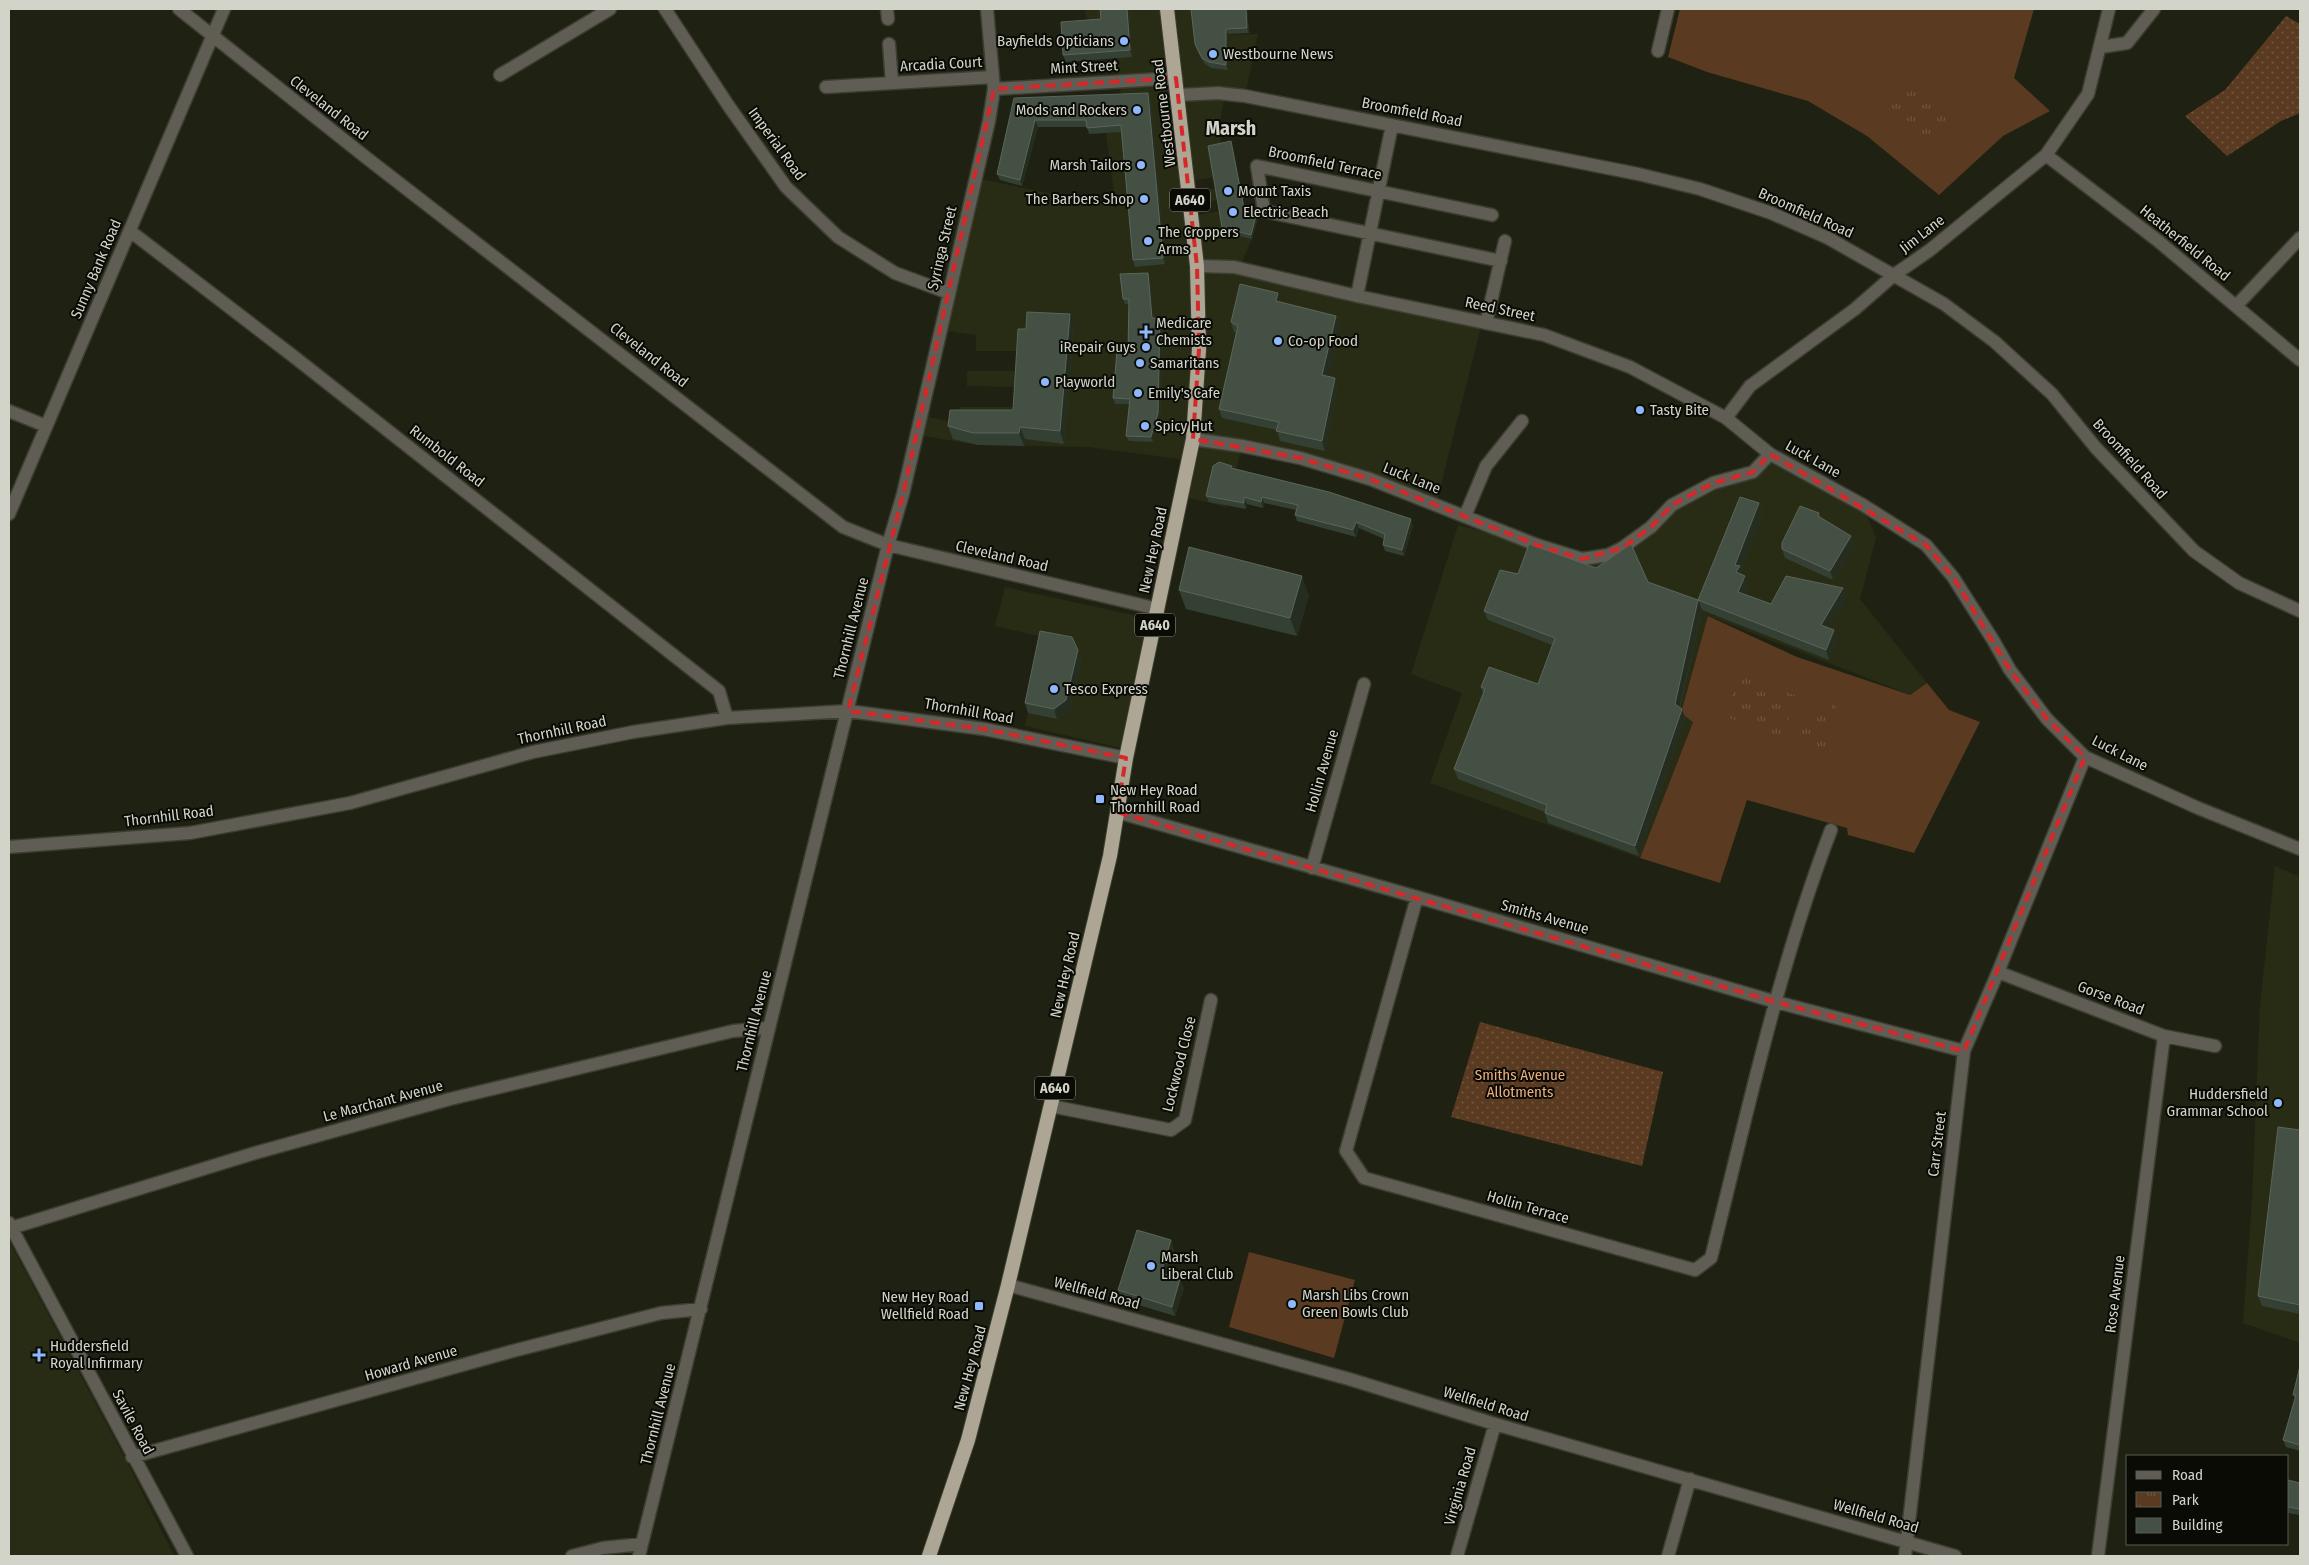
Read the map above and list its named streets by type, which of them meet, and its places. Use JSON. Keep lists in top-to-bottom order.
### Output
{
  "streets": {
    "highway": ["Westbourne Road", "A640", "New Hey Road"],
    "street": [
      "Arcadia Court",
      "Mint Street",
      "Cleveland Road",
      "Broomfield Road",
      "Imperial Road",
      "Broomfield Terrace",
      "Jim Lane",
      "Heatherfield Road",
      "Syringa Street",
      "Sunny Bank Road",
      "Reed Street",
      "Rumbold Road",
      "Luck Lane",
      "Thornhill Avenue",
      "Thornhill Road",
      "Hollin Avenue",
      "Smiths Avenue",
      "Gorse Road",
      "Lockwood Close",
      "Le Marchant Avenue",
      "Carr Street",
      "Hollin Terrace",
      "Wellfield Road",
      "Rose Avenue",
      "Howard Avenue",
      "Savile Road",
      "Virginia Road"
    ]
  },
  "crossings": [
    ["Arcadia Court", "Mint Street"],
    ["Arcadia Court", "Syringa Street"],
    ["Mint Street", "Westbourne Road"],
    ["Mint Street", "Syringa Street"],
    ["Cleveland Road", "Sunny Bank Road"],
    ["Cleveland Road", "New Hey Road"],
    ["Cleveland Road", "Thornhill Avenue"],
    ["Broomfield Road", "Westbourne Road"],
    ["Broomfield Road", "Jim Lane"],
    ["Westbourne Road", "Reed Street"],
    ["Westbourne Road", "New Hey Road"],
    ["Imperial Road", "Syringa Street"],
    ["Jim Lane", "Heatherfield Road"],
    ["Jim Lane", "Reed Street"],
    ["Syringa Street", "Thornhill Avenue"],
    ["Sunny Bank Road", "Rumbold Road"],
    ["Reed Street", "Luck Lane"],
    ["Rumbold Road", "Thornhill Road"],
    ["Luck Lane", "New Hey Road"],
    ["Luck Lane", "Carr Street"],
    ["New Hey Road", "Thornhill Road"],
    ["New Hey Road", "Smiths Avenue"],
    ["New Hey Road", "Lockwood Close"],
    ["New Hey Road", "Wellfield Road"],
    ["Thornhill Avenue", "Thornhill Road"],
    ["Thornhill Avenue", "Le Marchant Avenue"],
    ["Thornhill Avenue", "Howard Avenue"],
    ["Hollin Avenue", "Smiths Avenue"],
    ["Smiths Avenue", "Carr Street"],
    ["Smiths Avenue", "Hollin Terrace"],
    ["Gorse Road", "Carr Street"],
    ["Gorse Road", "Rose Avenue"],
    ["Le Marchant Avenue", "Savile Road"],
    ["Carr Street", "Wellfield Road"],
    ["Wellfield Road", "Virginia Road"],
    ["Howard Avenue", "Savile Road"]
  ],
  "districts": ["Marsh"],
  "parks": ["Smiths Avenue Allotments"],
  "places": {
    "other": [
      "Bayfields Opticians",
      "Westbourne News",
      "Mods and Rockers",
      "Marsh Tailors",
      "Mount Taxis",
      "The Barbers Shop",
      "Electric Beach",
      "The Croppers Arms",
      "Co-op Food",
      "iRepair Guys",
      "Samaritans",
      "Playworld",
      "Emily's Cafe",
      "Tasty Bite",
      "Spicy Hut",
      "Tesco Express",
      "Huddersfield Grammar School",
      "Marsh Liberal Club",
      "Marsh Libs Crown Green Bowls Club"
    ],
    "health": ["Medicare Chemists", "Huddersfield Royal Infirmary"],
    "transit": ["New Hey Road Thornhill Road", "New Hey Road Wellfield Road"]
  },
  "legend": ["Road", "Park", "Building"]
}
